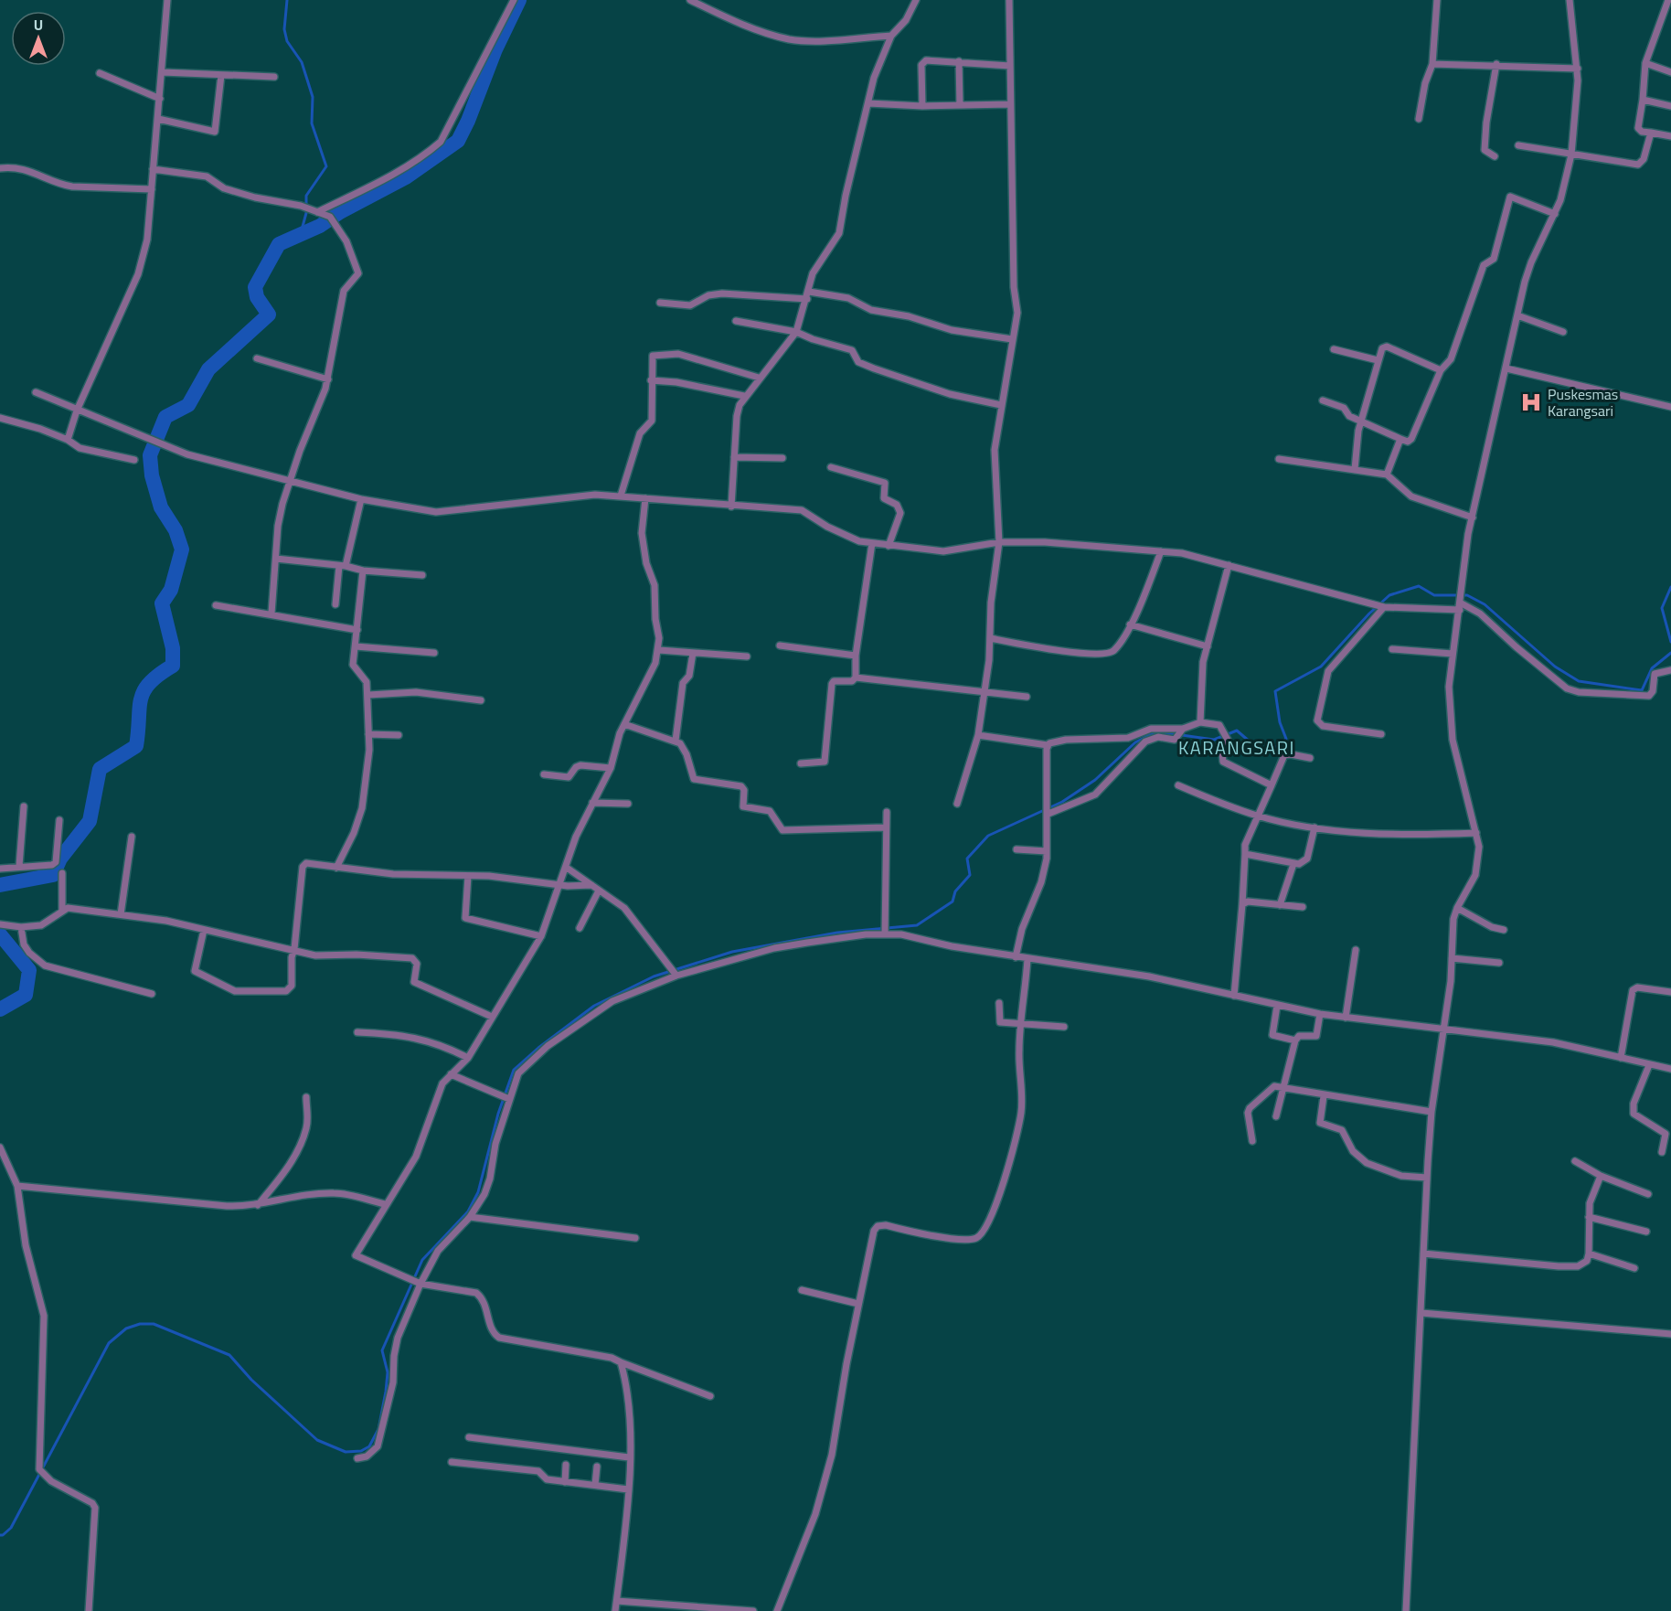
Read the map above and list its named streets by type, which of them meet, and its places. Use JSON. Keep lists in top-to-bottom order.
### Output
{
  "districts": ["KARANGSARI"],
  "places": {
    "hospital": ["Puskesmas Karangsari"]
  },
  "north": "top"
}
